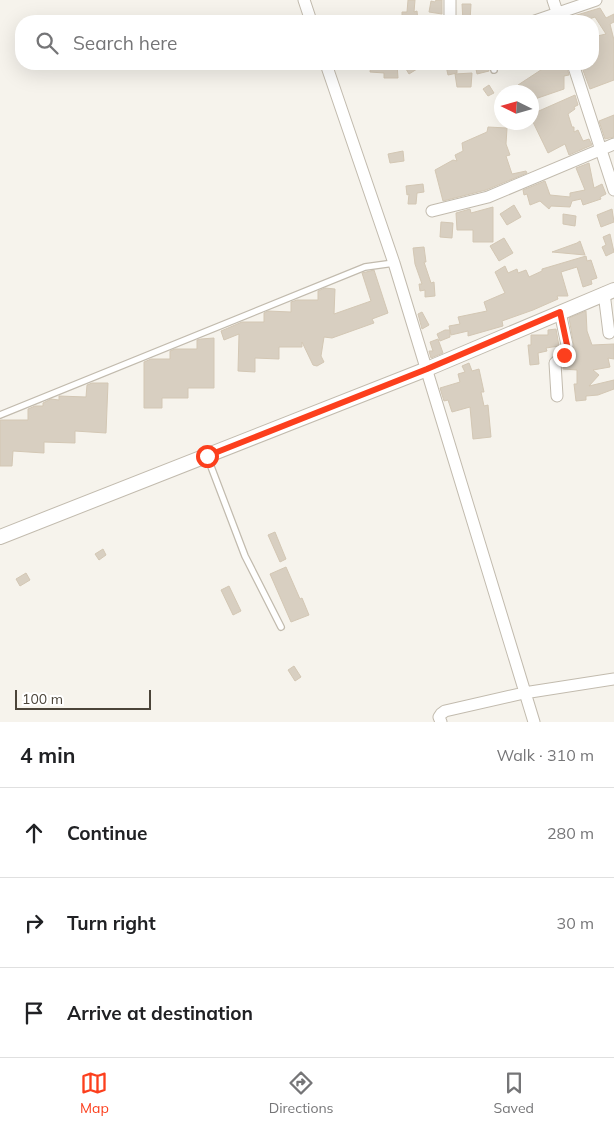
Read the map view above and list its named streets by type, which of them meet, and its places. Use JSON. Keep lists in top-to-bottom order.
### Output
{
  "scale_bar": "100 m",
  "north": "left",
  "page": {
    "search": "Search here",
    "scale": "100 m",
    "heading": ["4 min", "Walk · 310 m"],
    "list": [
      ["Continue", "280 m"],
      ["Turn right", "30 m"],
      "Arrive at destination"
    ],
    "nav": ["Map", "Directions", "Saved"]
  }
}
